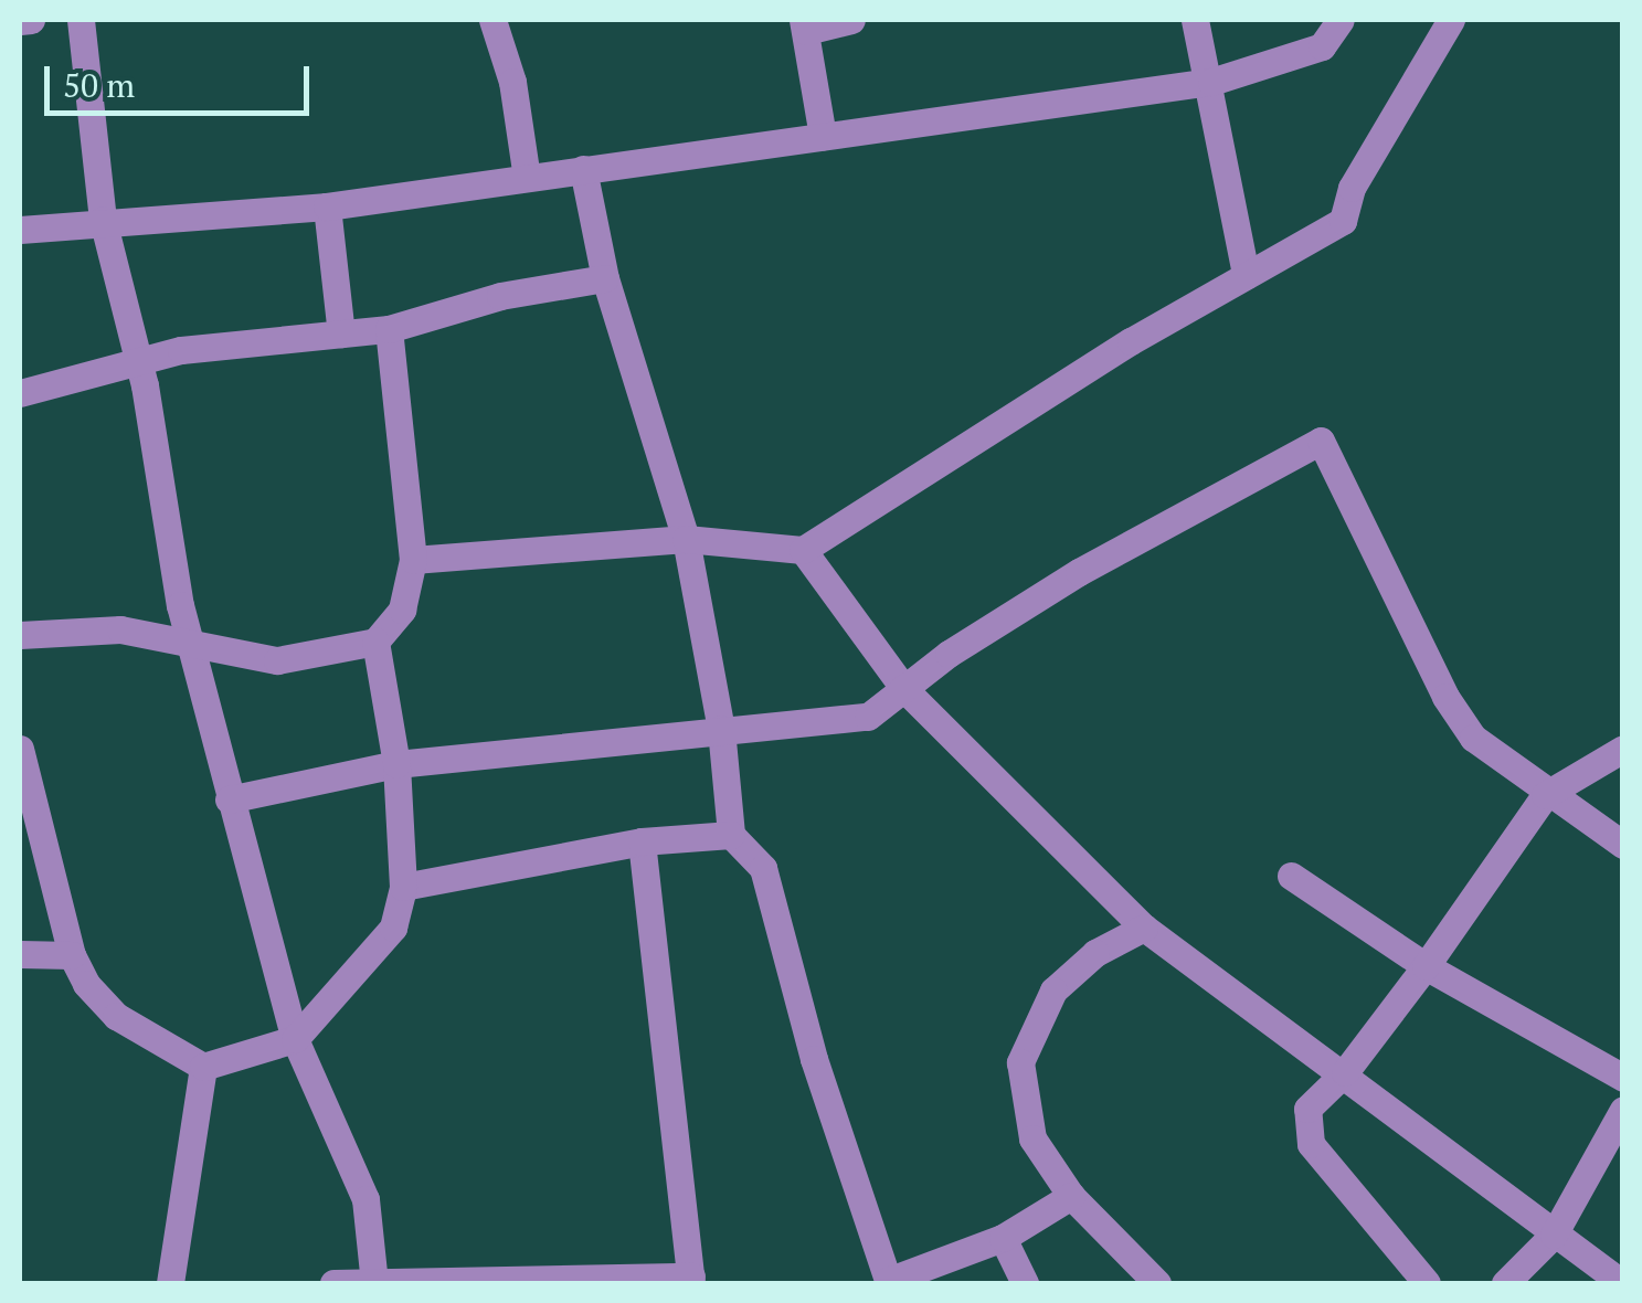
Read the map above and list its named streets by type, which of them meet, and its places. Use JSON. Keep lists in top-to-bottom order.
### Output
{
  "scale_bar": "50 m"
}
